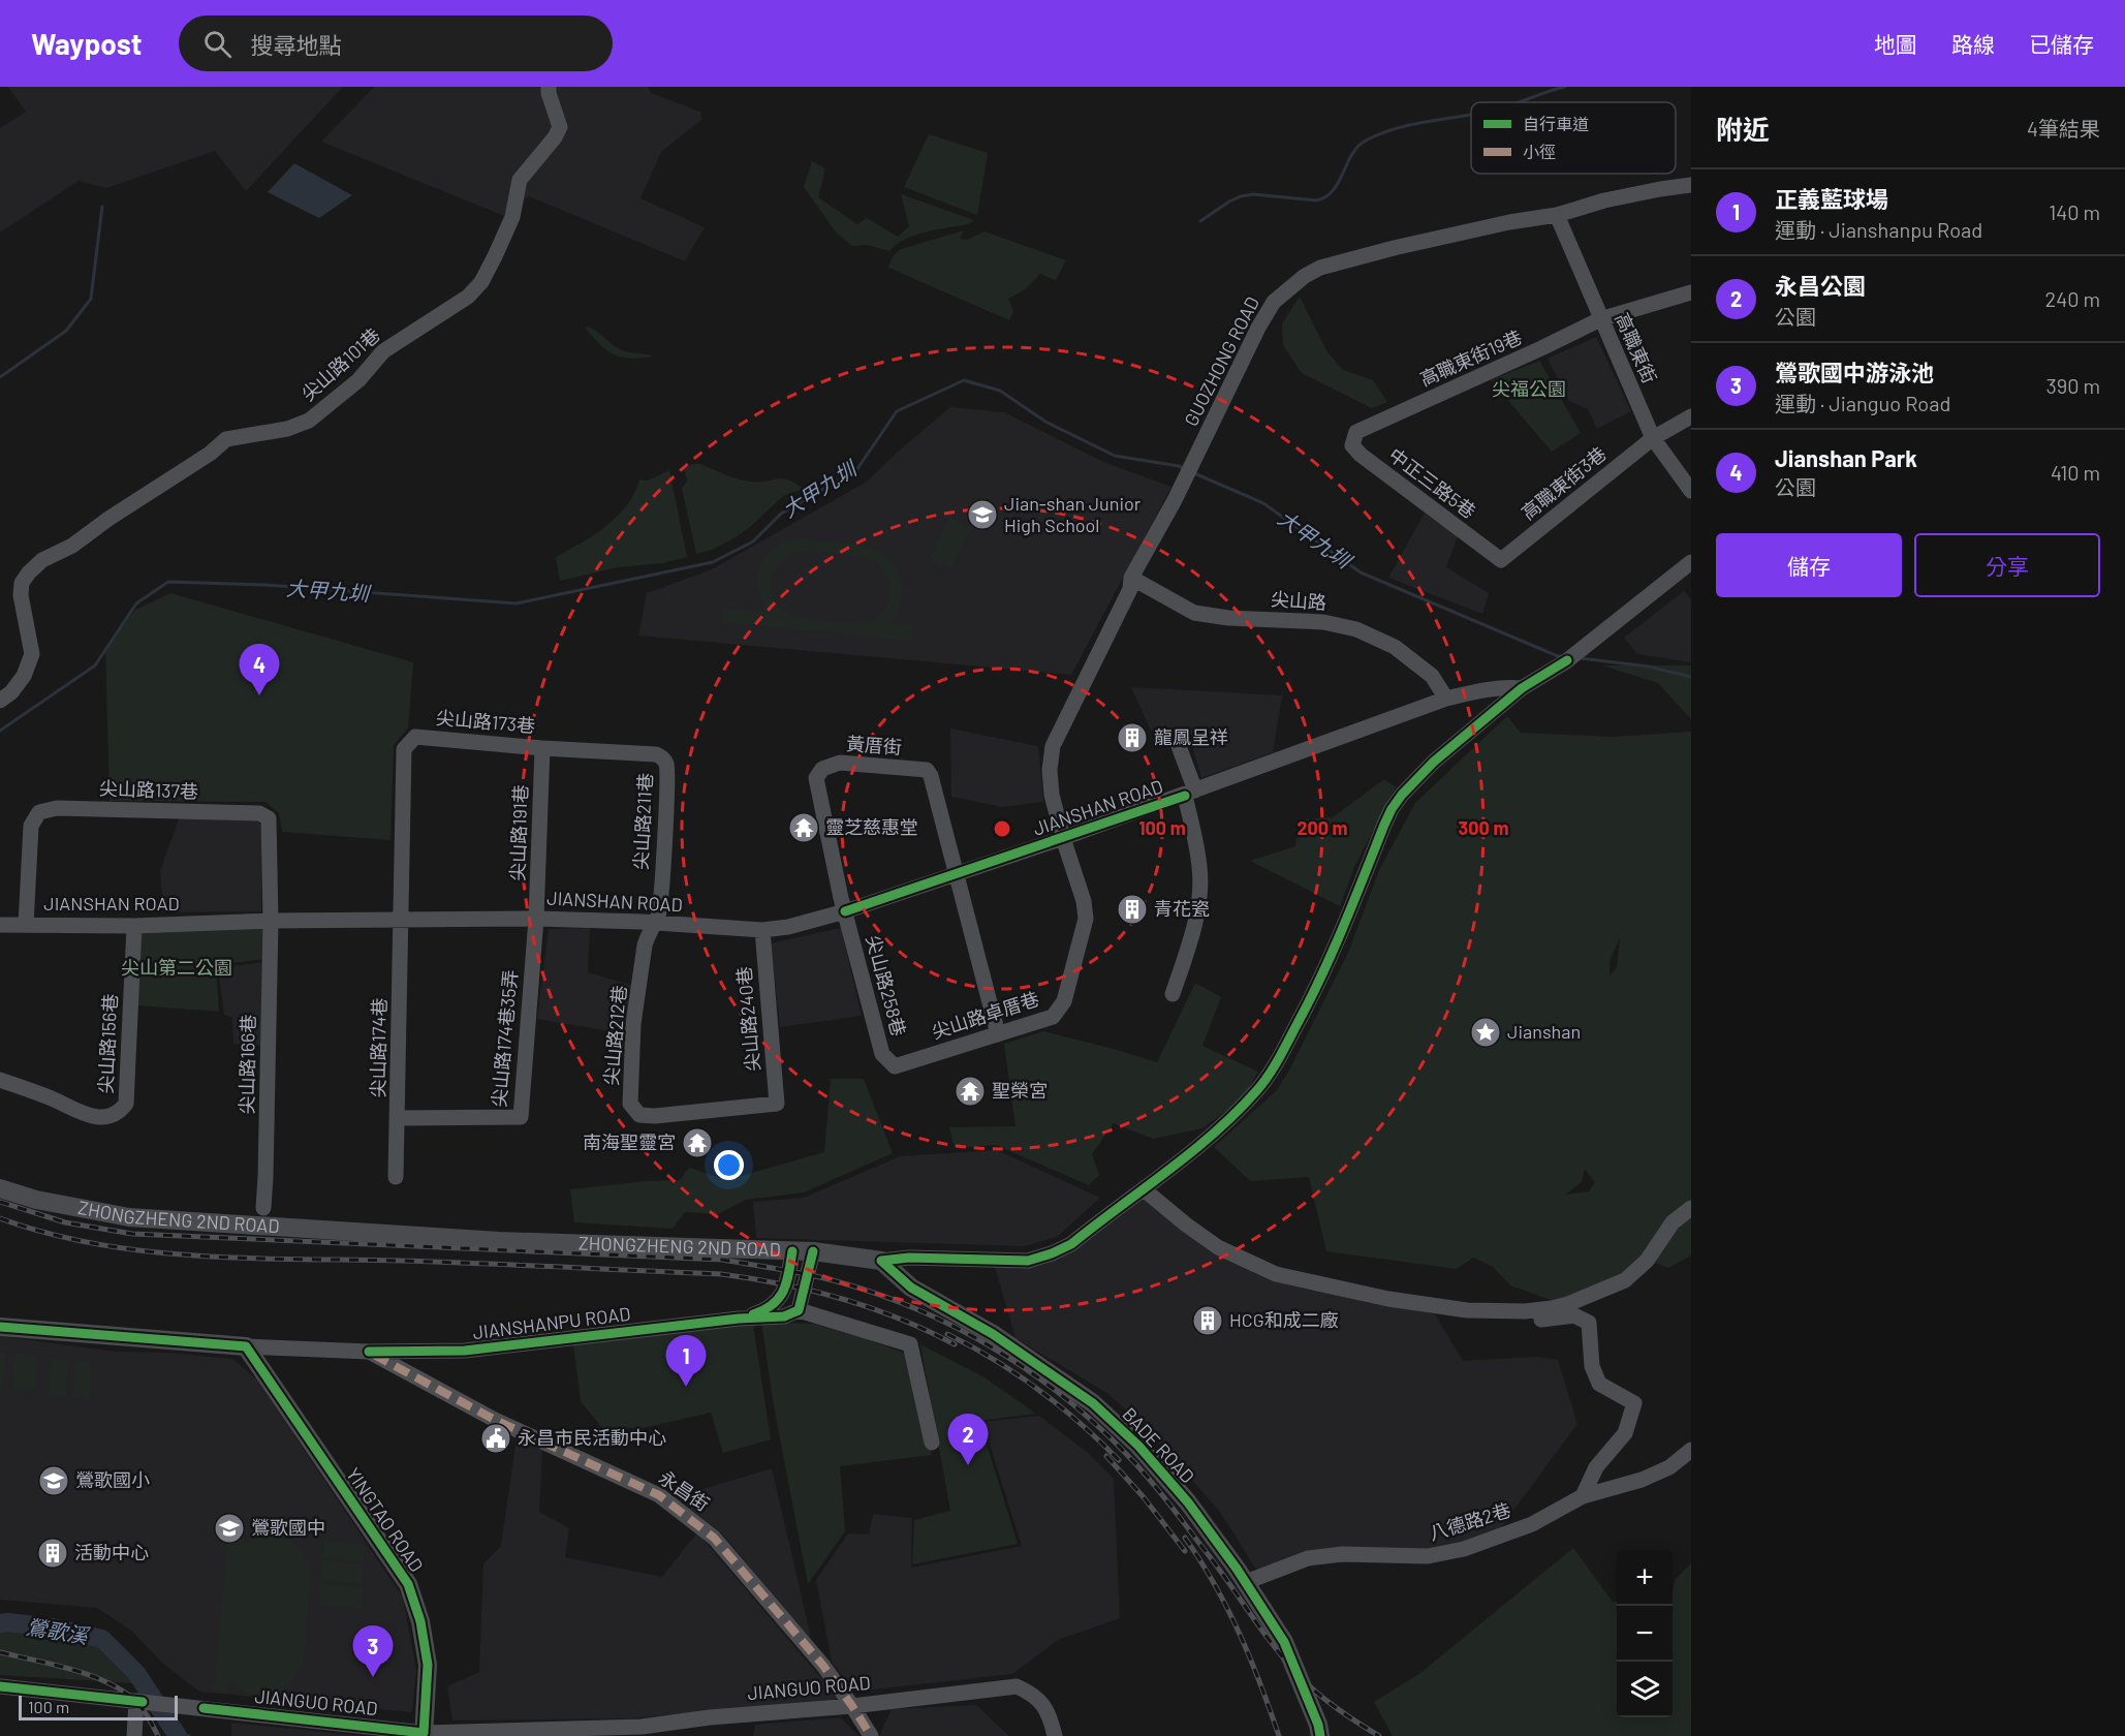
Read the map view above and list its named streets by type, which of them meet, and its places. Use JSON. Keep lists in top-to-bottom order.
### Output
{
  "streets": {
    "main road": [
      "ZHONGZHENG 2ND ROAD",
      "JIANSHANPU ROAD",
      "BADE ROAD",
      "YINGTAO ROAD"
    ],
    "street": [
      "高職東街",
      "高職東街19巷",
      "GUOZHONG ROAD",
      "尖山路101巷",
      "中正三路5巷",
      "高職東街3巷",
      "尖山路",
      "尖山路173巷",
      "黃厝街",
      "尖山路137巷",
      "JIANSHAN ROAD",
      "尖山路211巷",
      "尖山路191巷",
      "尖山路258巷",
      "尖山路卓厝巷",
      "尖山路240巷",
      "尖山路212巷",
      "尖山路174巷35弄",
      "尖山路156巷",
      "尖山路174巷",
      "尖山路166巷",
      "永昌街",
      "八德路2巷",
      "JIANGUO ROAD"
    ]
  },
  "crossings": [
    ["高職東街", "高職東街19巷"],
    ["高職東街", "GUOZHONG ROAD"],
    ["高職東街", "高職東街3巷"],
    ["高職東街19巷", "中正三路5巷"],
    ["GUOZHONG ROAD", "尖山路"],
    ["GUOZHONG ROAD", "JIANSHAN ROAD"],
    ["GUOZHONG ROAD", "尖山路卓厝巷"],
    ["中正三路5巷", "高職東街3巷"],
    ["尖山路", "JIANSHAN ROAD"],
    ["尖山路173巷", "JIANSHAN ROAD"],
    ["尖山路173巷", "尖山路211巷"],
    ["尖山路173巷", "尖山路191巷"],
    ["尖山路173巷", "尖山路174巷"],
    ["黃厝街", "JIANSHAN ROAD"],
    ["黃厝街", "尖山路258巷"],
    ["尖山路137巷", "JIANSHAN ROAD"],
    ["尖山路137巷", "尖山路166巷"],
    ["JIANSHAN ROAD", "尖山路211巷"],
    ["JIANSHAN ROAD", "尖山路191巷"],
    ["JIANSHAN ROAD", "尖山路258巷"],
    ["JIANSHAN ROAD", "尖山路卓厝巷"],
    ["JIANSHAN ROAD", "尖山路240巷"],
    ["JIANSHAN ROAD", "尖山路212巷"],
    ["JIANSHAN ROAD", "尖山路174巷35弄"],
    ["JIANSHAN ROAD", "尖山路156巷"],
    ["JIANSHAN ROAD", "尖山路174巷"],
    ["JIANSHAN ROAD", "尖山路166巷"],
    ["JIANSHAN ROAD", "ZHONGZHENG 2ND ROAD"],
    ["尖山路211巷", "尖山路212巷"],
    ["尖山路191巷", "尖山路174巷35弄"],
    ["尖山路258巷", "尖山路卓厝巷"],
    ["尖山路240巷", "尖山路212巷"],
    ["尖山路174巷35弄", "尖山路174巷"],
    ["ZHONGZHENG 2ND ROAD", "JIANSHANPU ROAD"],
    ["ZHONGZHENG 2ND ROAD", "BADE ROAD"],
    ["JIANSHANPU ROAD", "永昌街"],
    ["JIANSHANPU ROAD", "YINGTAO ROAD"],
    ["BADE ROAD", "八德路2巷"],
    ["永昌街", "JIANGUO ROAD"],
    ["YINGTAO ROAD", "JIANGUO ROAD"]
  ],
  "water": ["大甲九圳", "鶯歌溪"],
  "parks": ["尖福公園", "尖山第二公園"],
  "places": {
    "school or university": ["Jian-shan Junior High School", "鶯歌國小", "鶯歌國中"],
    "building": [
      "龍鳳呈祥",
      "青花瓷",
      "HCG和成二廠",
      "活動中心"
    ],
    "temple": ["靈芝慈惠堂", "聖榮宮", "南海聖靈宮"],
    "place": ["Jianshan"],
    "public building": ["永昌市民活動中心"]
  },
  "legend": ["自行車道", "小徑"],
  "scale_bar": "100 m",
  "page": {
    "header": "Waypost",
    "search": "搜尋地點",
    "nav": ["地圖", "路線", "已儲存"],
    "heading": ["附近", "4筆結果"],
    "list": [
      {
        "mark": "1",
        "name": "正義藍球場",
        "note": "運動 · Jianshanpu Road",
        "value": "140 m"
      },
      {
        "mark": "2",
        "name": "永昌公園",
        "note": "公園",
        "value": "240 m"
      },
      {
        "mark": "3",
        "name": "鶯歌國中游泳池",
        "note": "運動 · Jianguo Road",
        "value": "390 m"
      },
      {
        "mark": "4",
        "name": "Jianshan Park",
        "note": "公園",
        "value": "410 m"
      }
    ],
    "buttons": ["儲存", "分享"],
    "pins": [
      "4",
      "1",
      "2",
      "3"
    ],
    "map_buttons": ["+", "−"],
    "scale": "100 m"
  },
  "rings": ["100 m", "200 m", "300 m"]
}
